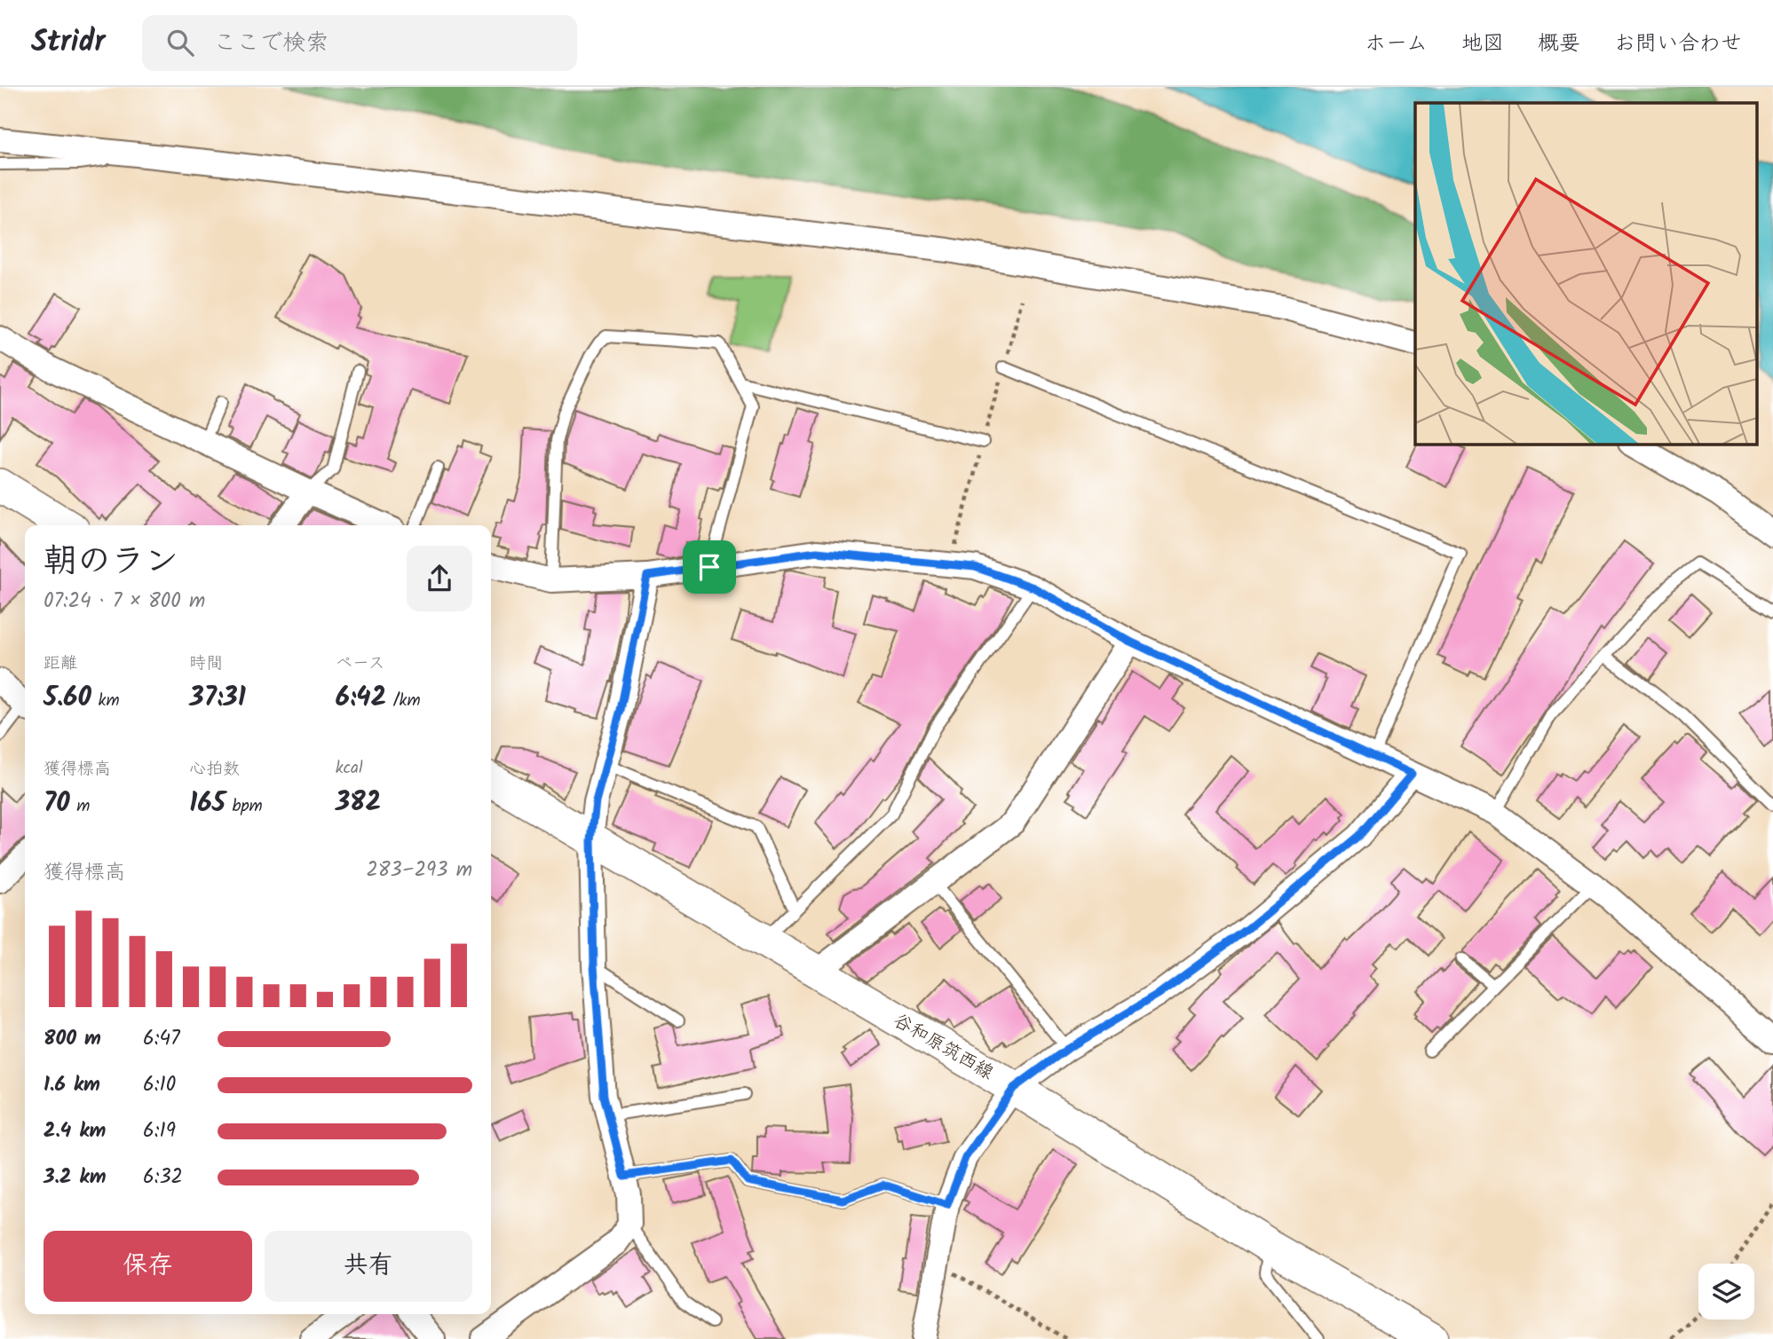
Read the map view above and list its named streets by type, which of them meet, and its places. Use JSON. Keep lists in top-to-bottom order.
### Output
{
  "streets": {
    "main road": ["谷和原筑西線"]
  },
  "page": {
    "header": "Stridr",
    "search": "ここで検索",
    "nav": [
      "ホーム",
      "地図",
      "概要",
      "お問い合わせ"
    ],
    "heading": ["朝のラン", "07:24 · 7 × 800 m"],
    "stats": [
      ["距離", "5.60 km"],
      ["時間", "37:31"],
      ["ペース", "6:42 /km"],
      ["獲得標高", "70 m"],
      ["心拍数", "165 bpm"],
      ["kcal", "382"]
    ],
    "chart": ["獲得標高", "283–293 m"],
    "list": [
      {
        "name": "800 m",
        "note": "6:47"
      },
      {
        "name": "1.6 km",
        "note": "6:10"
      },
      {
        "name": "2.4 km",
        "note": "6:19"
      },
      {
        "name": "3.2 km",
        "note": "6:32"
      }
    ],
    "buttons": ["保存", "共有"]
  }
}
